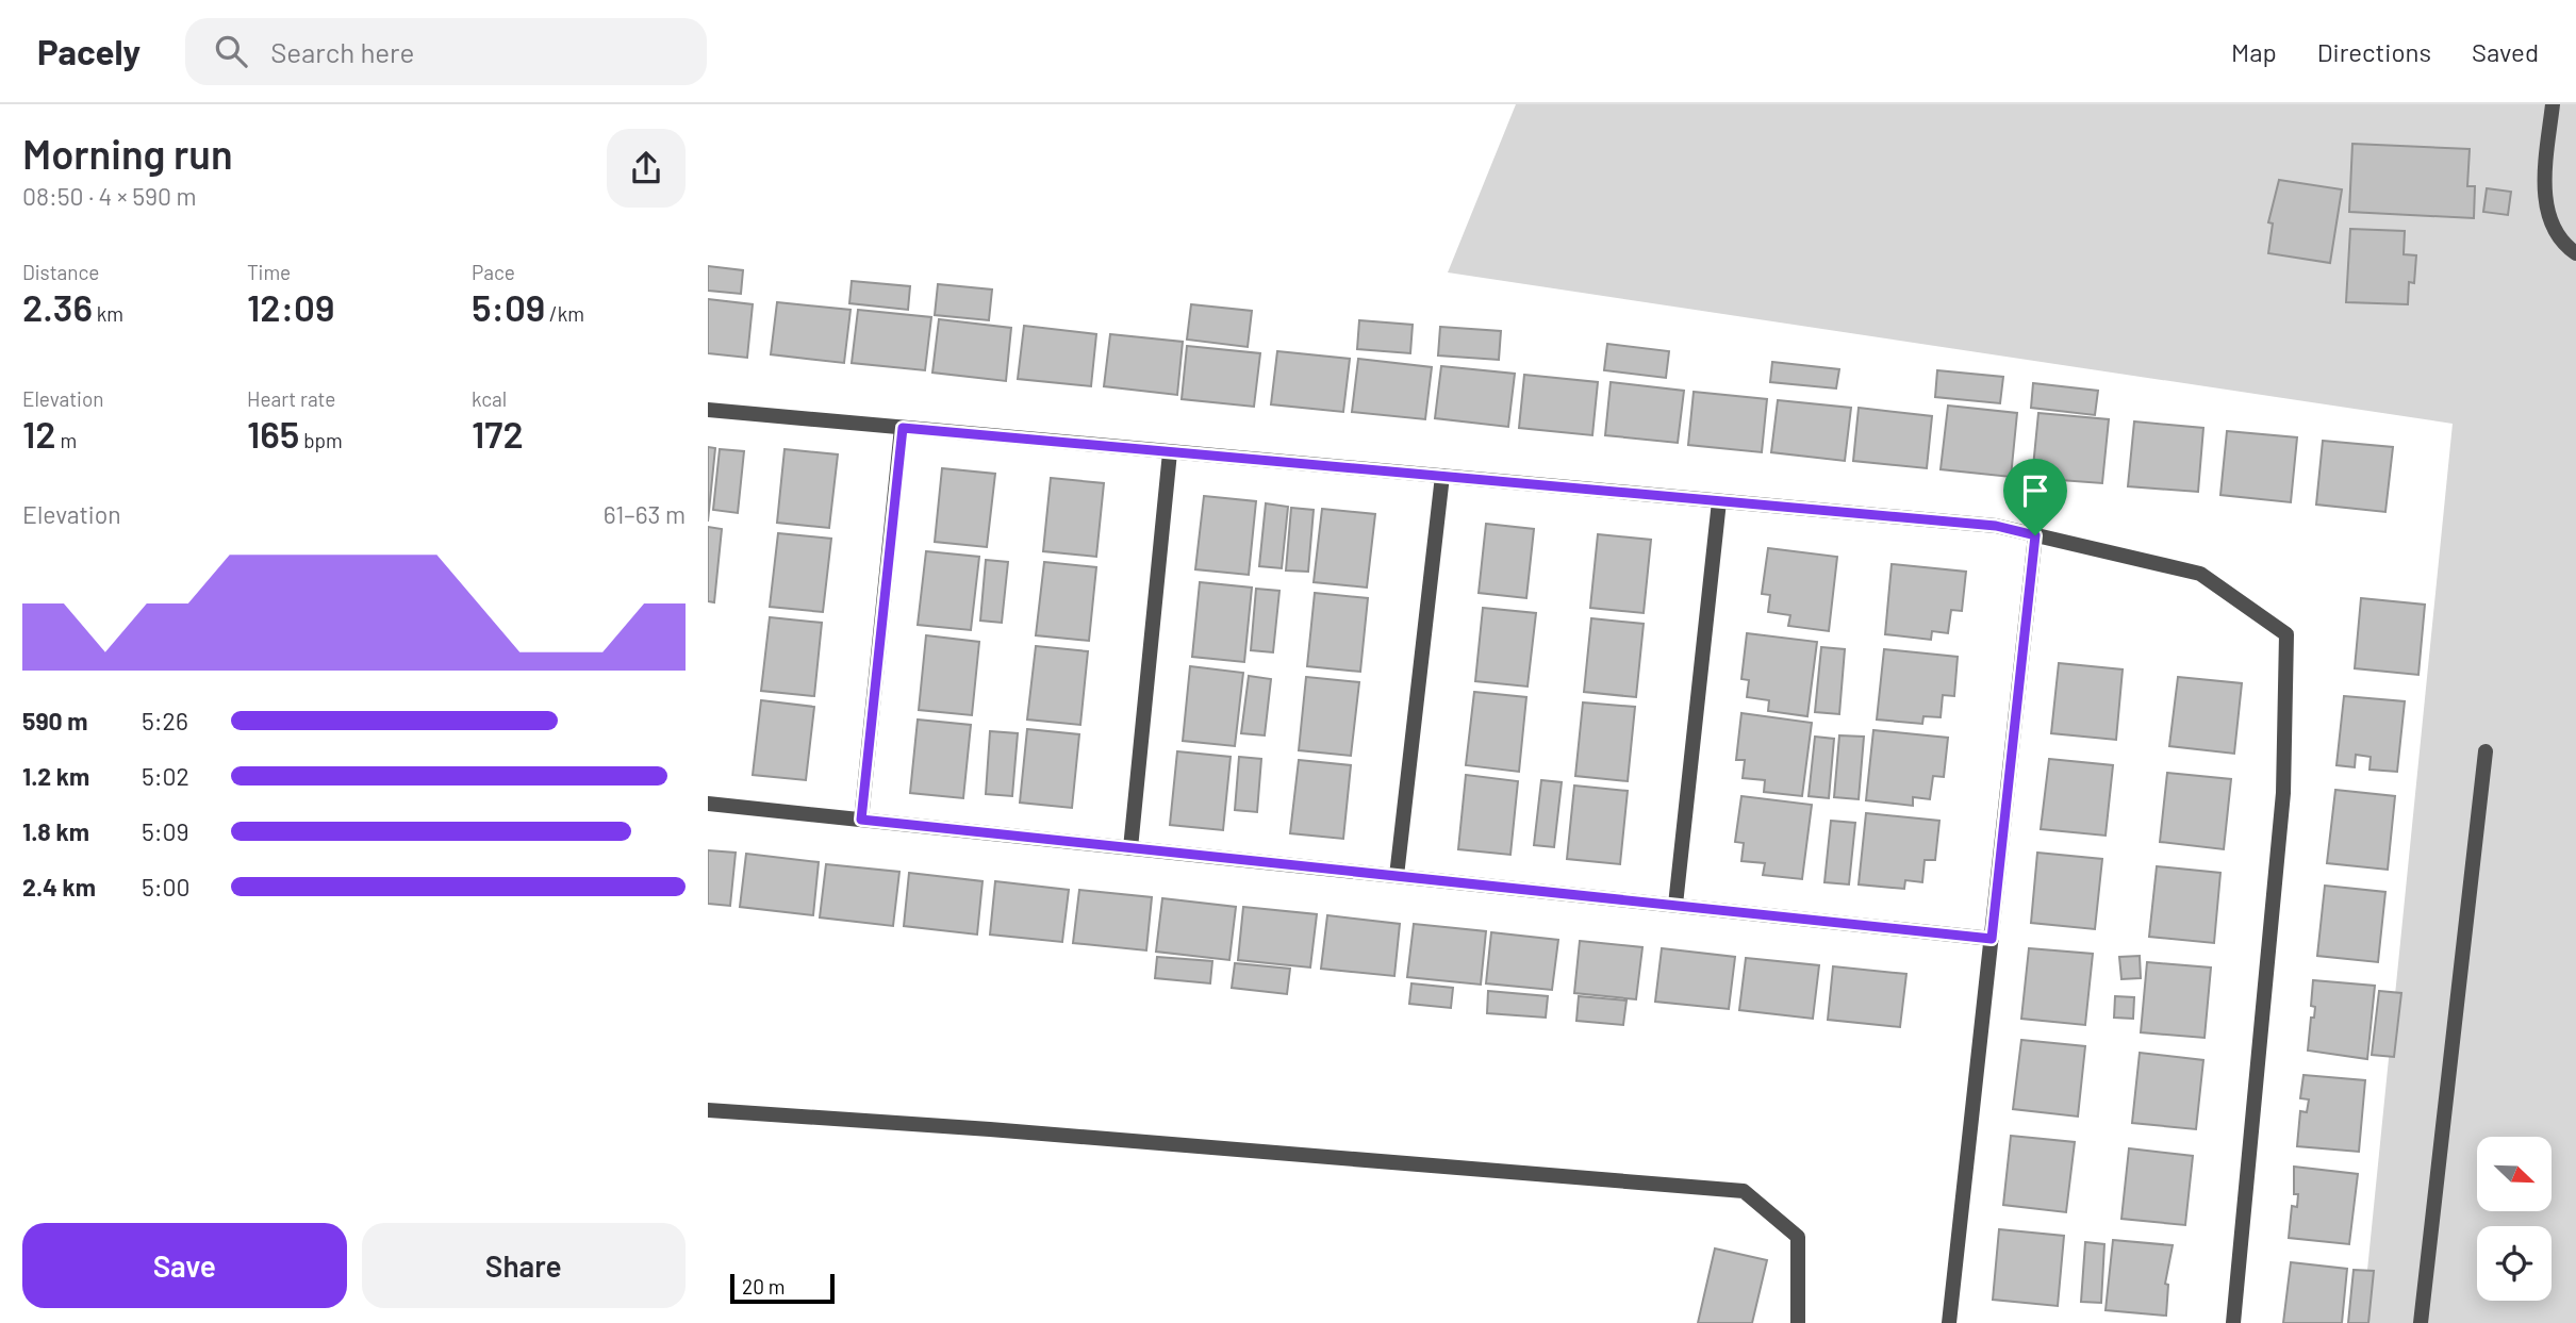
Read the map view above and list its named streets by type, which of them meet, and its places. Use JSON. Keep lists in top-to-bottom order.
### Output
{
  "scale_bar": "20 m",
  "north": "bottom right",
  "page": {
    "header": "Pacely",
    "search": "Search here",
    "nav": ["Map", "Directions", "Saved"],
    "heading": ["Morning run", "08:50 · 4 × 590 m"],
    "stats": [
      ["Distance", "2.36 km"],
      ["Time", "12:09"],
      ["Pace", "5:09 /km"],
      ["Elevation", "12 m"],
      ["Heart rate", "165 bpm"],
      ["kcal", "172"]
    ],
    "chart": ["Elevation", "61–63 m"],
    "list": [
      {
        "name": "590 m",
        "note": "5:26"
      },
      {
        "name": "1.2 km",
        "note": "5:02"
      },
      {
        "name": "1.8 km",
        "note": "5:09"
      },
      {
        "name": "2.4 km",
        "note": "5:00"
      }
    ],
    "buttons": ["Save", "Share"],
    "scale": "20 m"
  }
}
